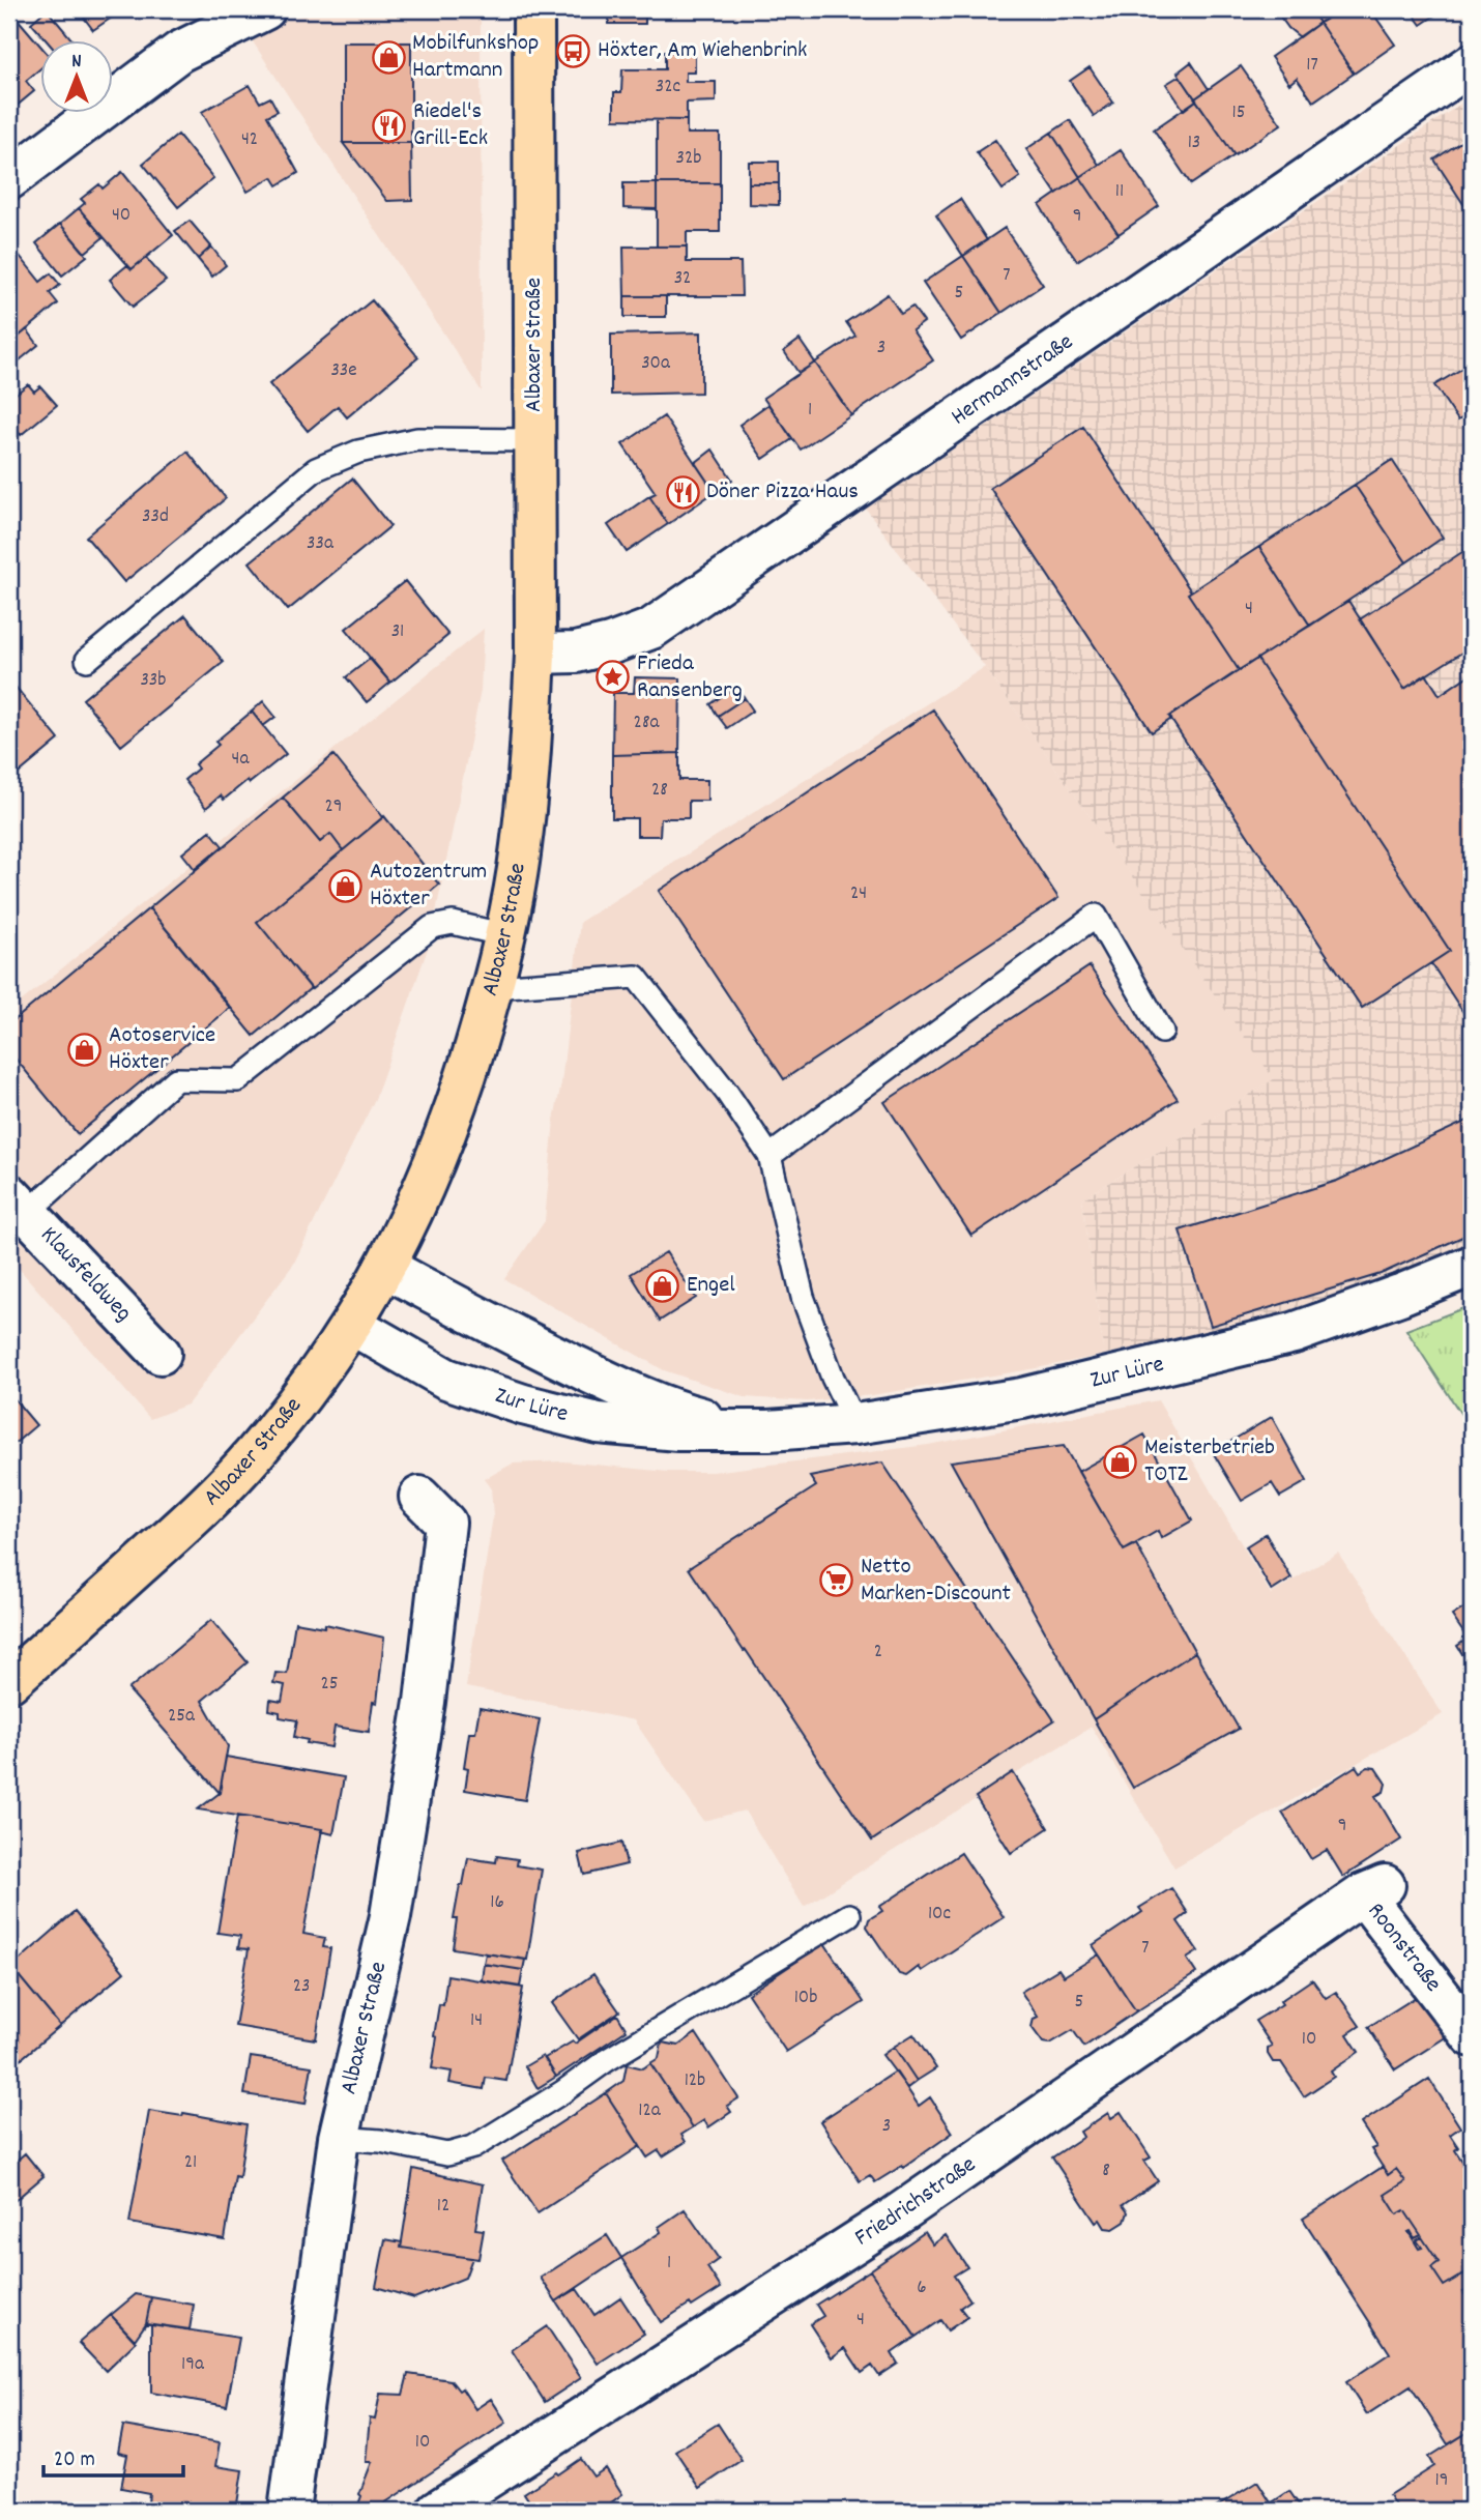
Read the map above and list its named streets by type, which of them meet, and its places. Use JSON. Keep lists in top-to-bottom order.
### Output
{
  "streets": {
    "main road": ["Albaxer Straße"],
    "street": [
      "Hermannstraße",
      "Klausfeldweg",
      "Zur Lüre",
      "Roonstraße",
      "Friedrichstraße"
    ]
  },
  "crossings": [
    ["Albaxer Straße", "Hermannstraße"],
    ["Albaxer Straße", "Zur Lüre"],
    ["Roonstraße", "Friedrichstraße"]
  ],
  "places": {
    "bus stop": ["Höxter, Am Wiehenbrink"],
    "shop": [
      "Mobilfunkshop Hartmann",
      "Autozentrum Höxter",
      "Aotoservice Höxter",
      "Engel",
      "Meisterbetrieb TOTZ"
    ],
    "restaurant": ["Riedel's Grill-Eck", "Döner Pizza Haus"],
    "place": ["Frieda Ransenberg"],
    "supermarket": ["Netto Marken-Discount"]
  },
  "house_numbers": [
    "17",
    "32c",
    "15",
    "42",
    "13",
    "32b",
    "11",
    "40",
    "9",
    "7",
    "32",
    "5",
    "3",
    "30a",
    "33e",
    "1",
    "33d",
    "33a",
    "4",
    "31",
    "33b",
    "28a",
    "4a",
    "28",
    "29",
    "24",
    "2",
    "25",
    "25a",
    "9",
    "16",
    "10c",
    "7",
    "23",
    "10b",
    "5",
    "14",
    "10",
    "12b",
    "12a",
    "3",
    "21",
    "8",
    "12",
    "1",
    "6",
    "4",
    "19a",
    "10",
    "19"
  ],
  "scale_bar": "20 m",
  "north": "top"
}
